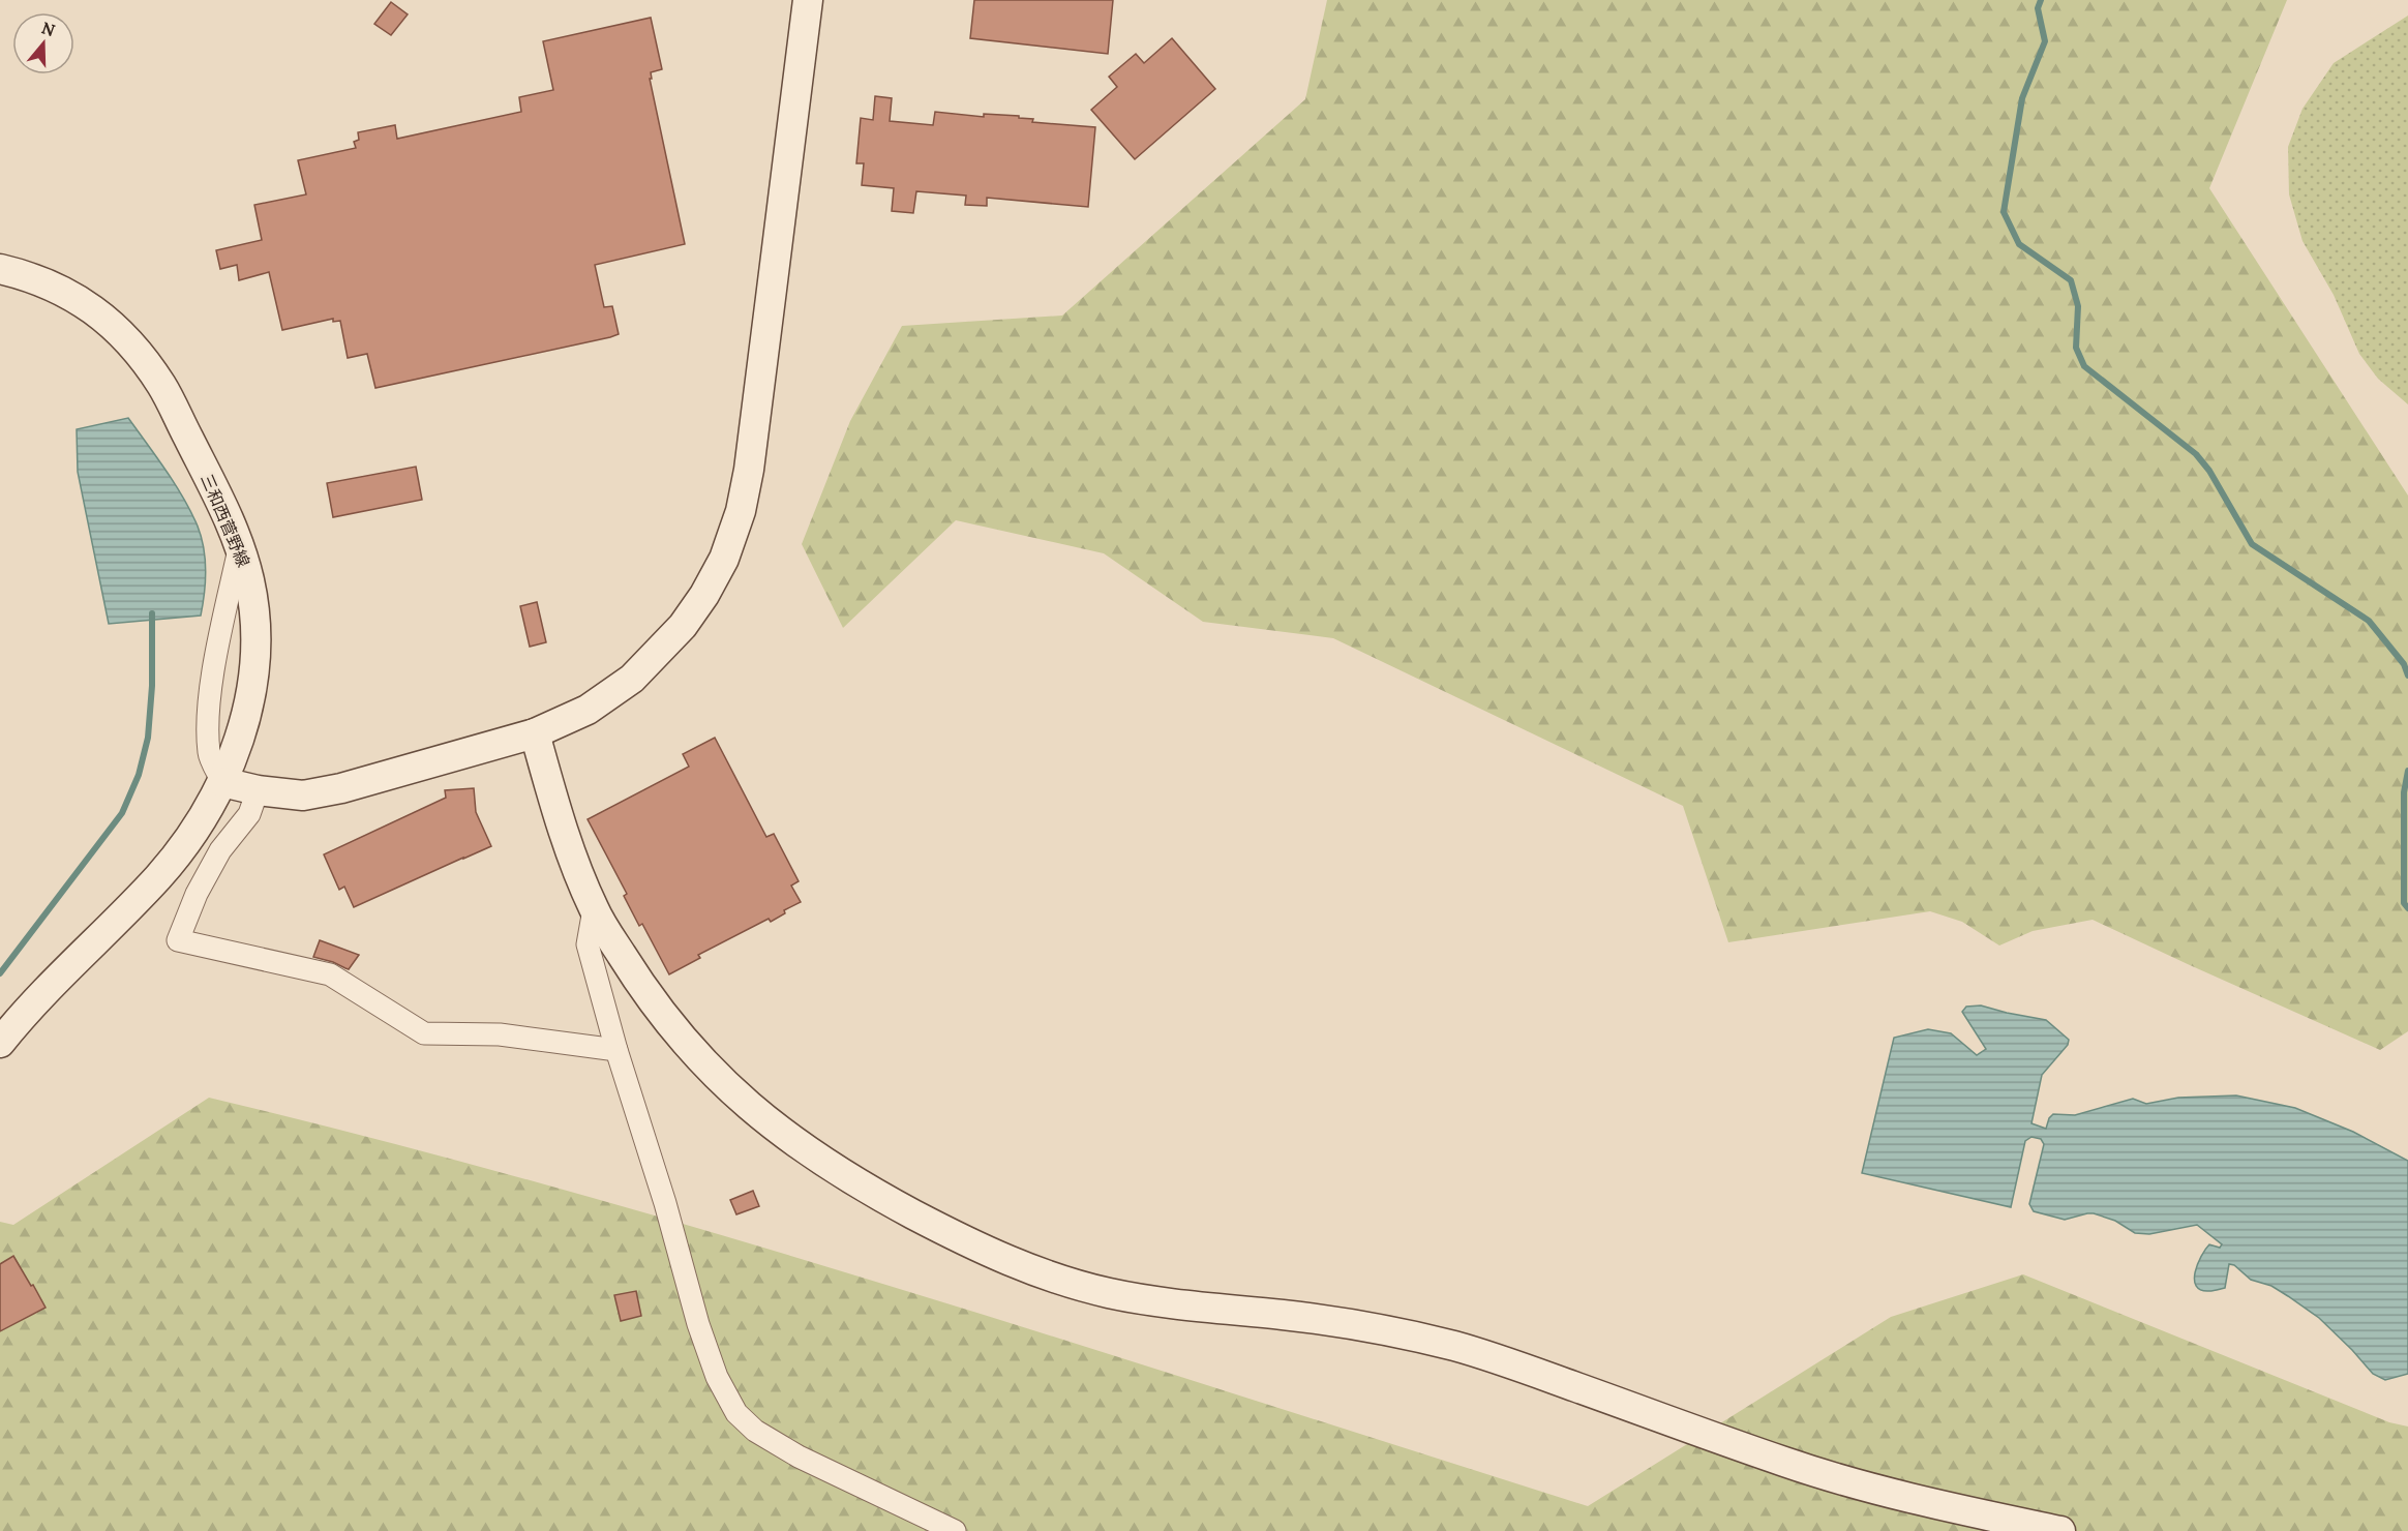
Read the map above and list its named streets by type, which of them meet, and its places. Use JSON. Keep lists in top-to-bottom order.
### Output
{
  "streets": {
    "street": ["三和西菅野線"]
  },
  "north": "top"
}
